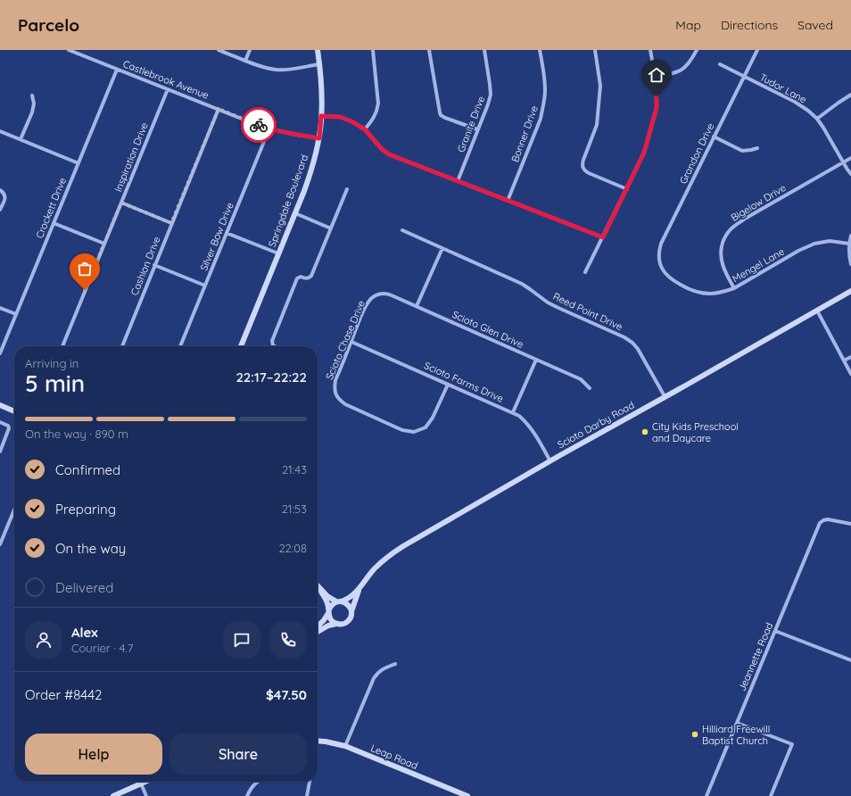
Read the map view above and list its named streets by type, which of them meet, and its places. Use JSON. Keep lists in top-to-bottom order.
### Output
{
  "streets": {
    "main road": ["Springdale Boulevard", "Scioto Darby Road", "Leap Road"],
    "street": [
      "Castlebrook Avenue",
      "Tudor Lane",
      "Granite Drive",
      "Bonner Drive",
      "Grandon Drive",
      "Inspiration Drive",
      "Bigelow Drive",
      "Crockett Drive",
      "Silver Bow Drive",
      "Mengel Lane",
      "Cashion Drive",
      "Reed Point Drive",
      "Scioto Glen Drive",
      "Scioto Chase Drive",
      "Scioto Farms Drive",
      "Jeannette Road"
    ]
  },
  "crossings": [
    ["Castlebrook Avenue", "Inspiration Drive"],
    ["Castlebrook Avenue", "Springdale Boulevard"],
    ["Castlebrook Avenue", "Crockett Drive"],
    ["Castlebrook Avenue", "Silver Bow Drive"],
    ["Castlebrook Avenue", "Cashion Drive"],
    ["Tudor Lane", "Grandon Drive"],
    ["Tudor Lane", "Bigelow Drive"],
    ["Grandon Drive", "Mengel Lane"],
    ["Bigelow Drive", "Mengel Lane"],
    ["Reed Point Drive", "Scioto Darby Road"],
    ["Scioto Glen Drive", "Scioto Chase Drive"],
    ["Scioto Chase Drive", "Scioto Farms Drive"],
    ["Scioto Farms Drive", "Scioto Darby Road"]
  ],
  "places": ["City Kids Preschool and Daycare", "Hilliard Freewill Baptist Church"],
  "page": {
    "header": "Parcelo",
    "nav": ["Map", "Directions", "Saved"],
    "heading": ["5 min", "Arriving in", "22:17–22:22"],
    "panel": [
      "Alex",
      "Courier · 4.7",
      "Order #8442",
      "$47.50"
    ],
    "bar": "On the way · 890 m",
    "list": [
      ["Confirmed", "21:43"],
      ["Preparing", "21:53"],
      ["On the way", "22:08"],
      "Delivered"
    ],
    "buttons": ["Help", "Share"]
  }
}
